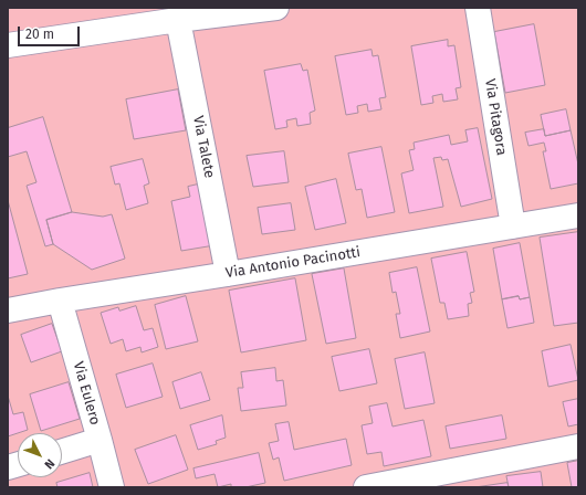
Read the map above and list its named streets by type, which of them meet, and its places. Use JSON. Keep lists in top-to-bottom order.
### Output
{
  "streets": {
    "street": [
      "Via Pitagora",
      "Via Talete",
      "Via Antonio Pacinotti",
      "Via Eulero"
    ]
  },
  "crossings": [
    ["Via Pitagora", "Via Antonio Pacinotti"],
    ["Via Talete", "Via Antonio Pacinotti"],
    ["Via Antonio Pacinotti", "Via Eulero"]
  ],
  "scale_bar": "20 m",
  "north": "bottom right"
}
